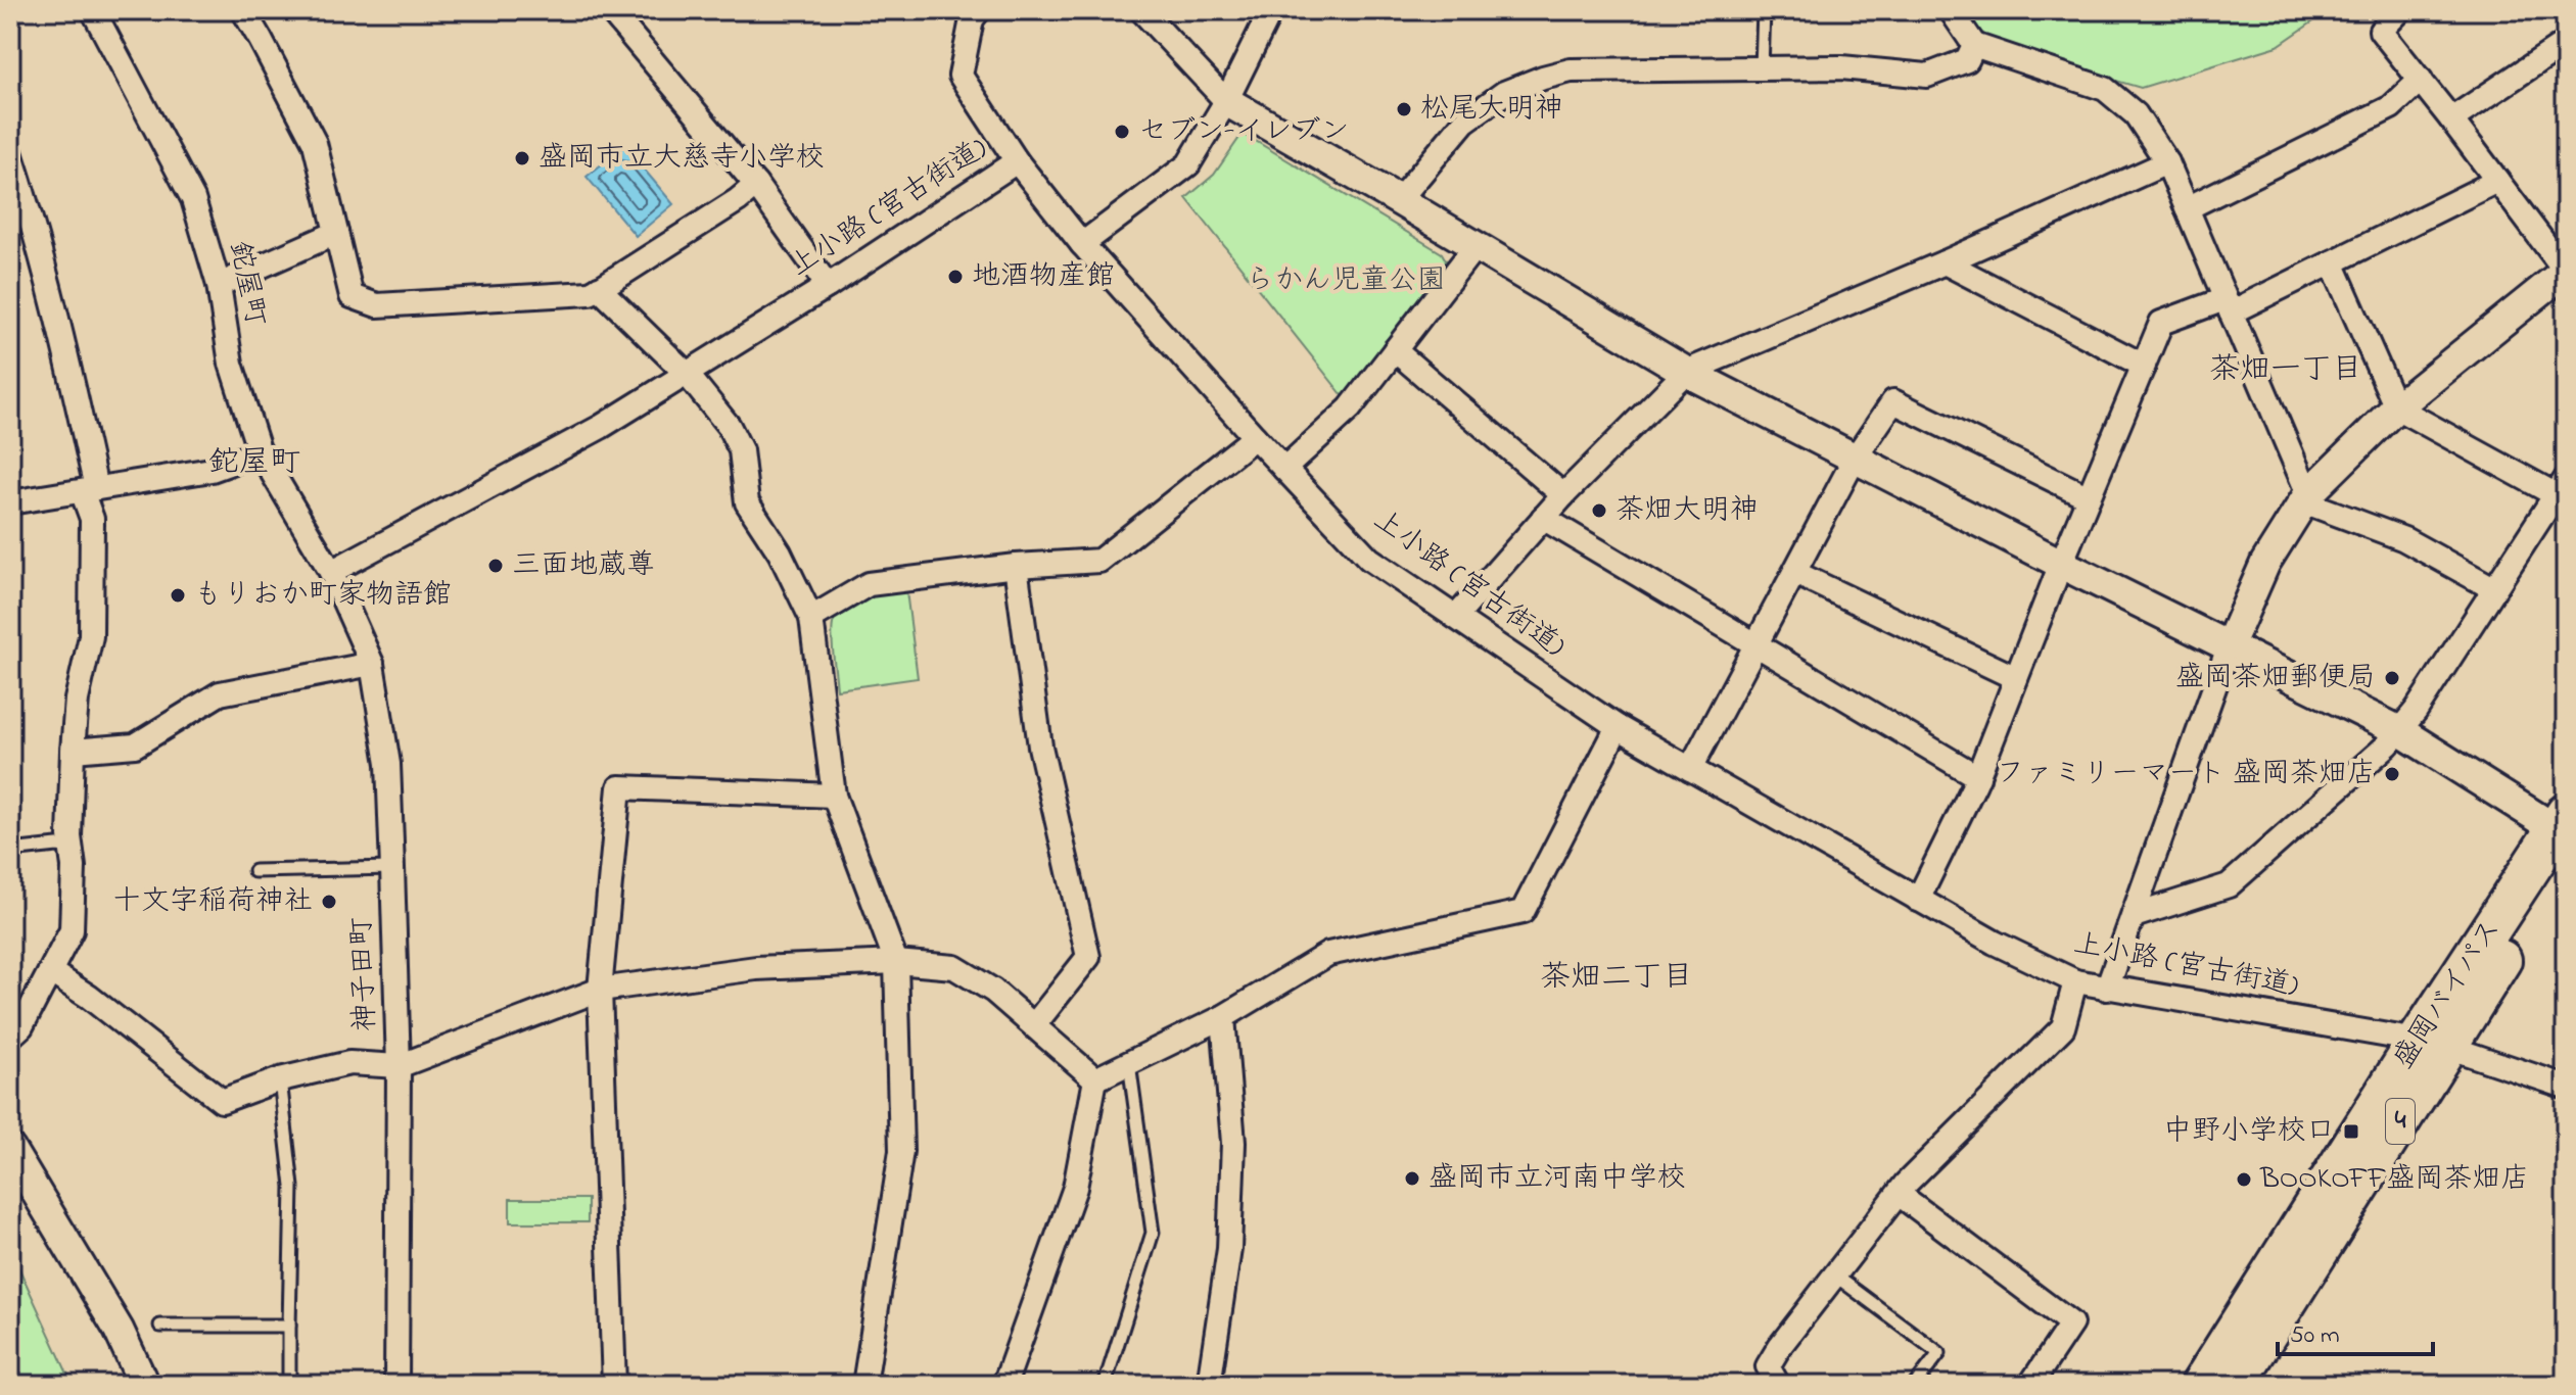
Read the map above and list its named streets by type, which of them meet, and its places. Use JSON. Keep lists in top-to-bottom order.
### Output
{
  "streets": {
    "highway": ["盛岡バイパス", "4"],
    "street": ["上小路 (宮古街道)", "鉈屋町", "神子田町"]
  },
  "crossings": [
    ["上小路 (宮古街道)", "鉈屋町"],
    ["上小路 (宮古街道)", "神子田町"],
    ["上小路 (宮古街道)", "盛岡バイパス"],
    ["鉈屋町", "神子田町"]
  ],
  "districts": ["茶畑一丁目", "鉈屋町", "茶畑二丁目"],
  "parks": ["らかん児童公園"],
  "places": {
    "other": [
      "松尾大明神",
      "セブン-イレブン",
      "盛岡市立大慈寺小学校",
      "地酒物産館",
      "茶畑大明神",
      "三面地蔵尊",
      "もりおか町家物語館",
      "盛岡茶畑郵便局",
      "ファミリーマート 盛岡茶畑店",
      "十文字稲荷神社",
      "盛岡市立河南中学校",
      "BOOKOFF盛岡茶畑店"
    ],
    "transit": ["中野小学校口"]
  },
  "scale_bar": "50 m"
}
